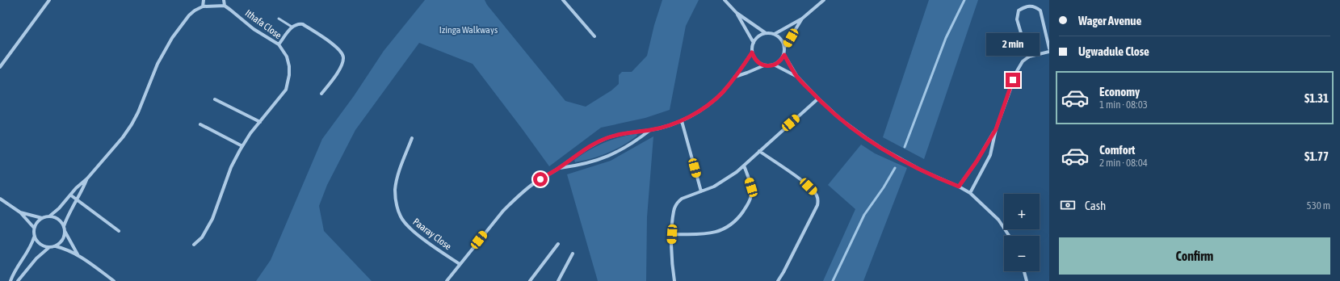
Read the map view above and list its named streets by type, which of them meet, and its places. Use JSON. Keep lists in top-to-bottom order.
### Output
{
  "streets": {
    "street": ["Ithafa Close", "Paaray Close"]
  },
  "parks": ["Izinga Walkways"],
  "page": {
    "banner": ["Wager Avenue", "Ugwadule Close"],
    "bubble": "2 min",
    "list": [
      {
        "name": "Economy",
        "note": "1 min · 08:03",
        "value": "$1.31"
      },
      {
        "name": "Comfort",
        "note": "2 min · 08:04",
        "value": "$1.77"
      }
    ],
    "pay": ["Cash", "530 m"],
    "map_buttons": ["+", "−"],
    "buttons": "Confirm"
  }
}
